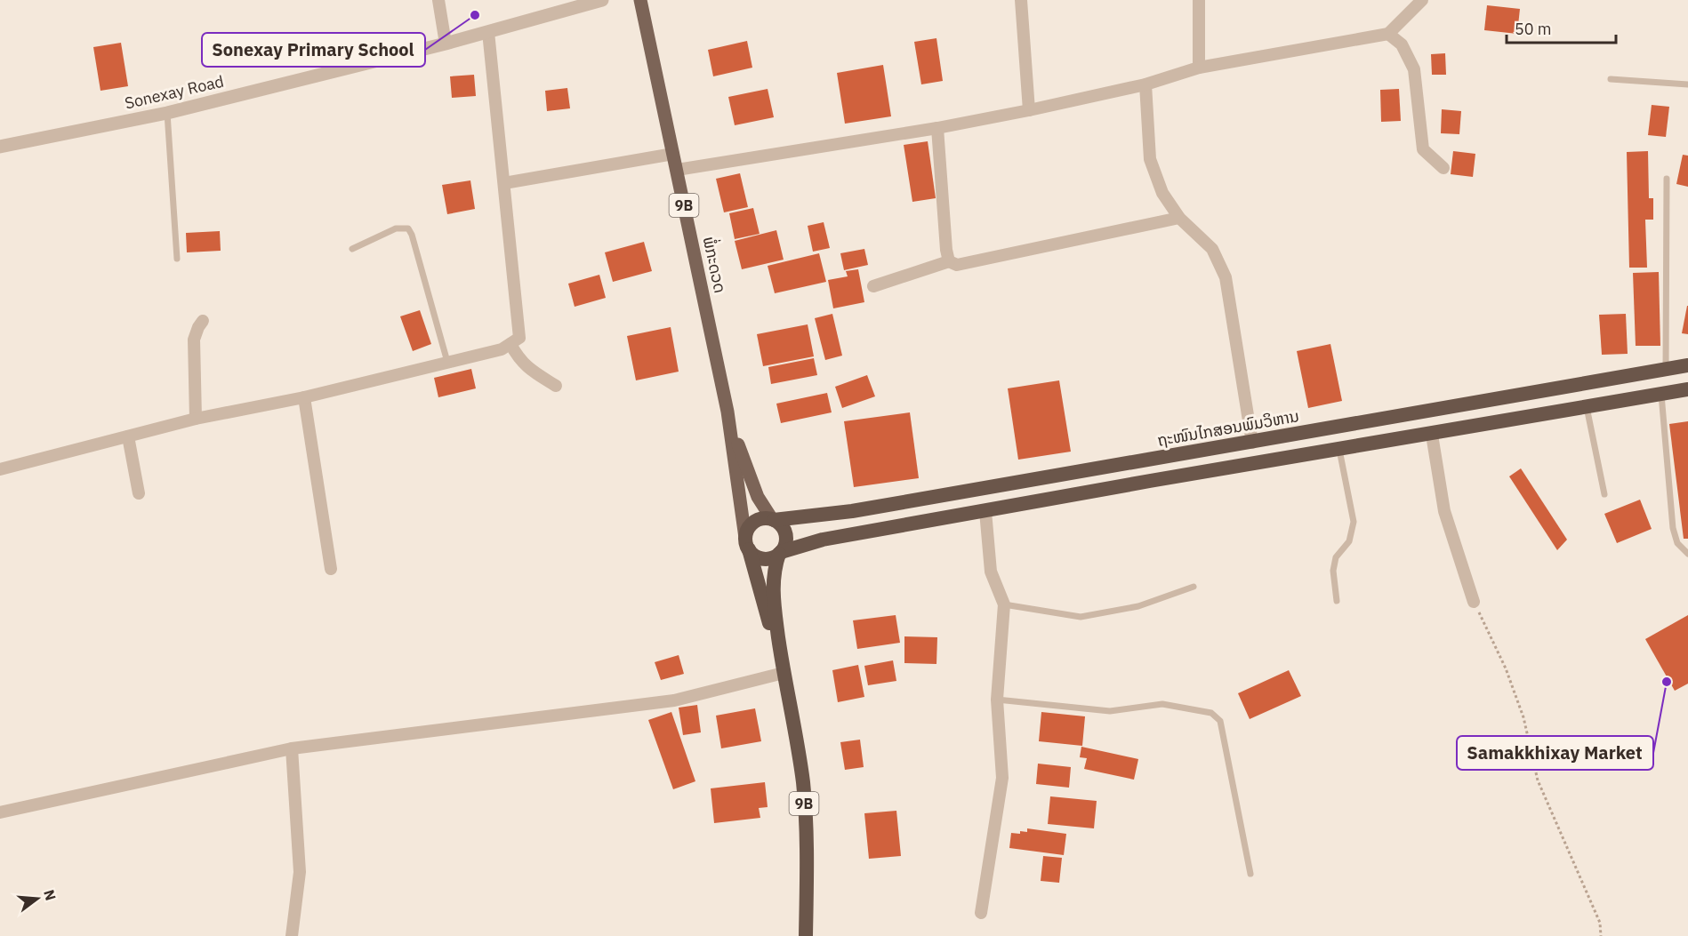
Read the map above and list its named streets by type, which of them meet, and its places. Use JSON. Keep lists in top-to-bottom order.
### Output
{
  "streets": {
    "highway": ["9B", "ຖະໜົນໄກສອນພົມວິຫານ"],
    "main road": ["ພໍ່ກະດວດ"],
    "street": ["Sonexay Road"]
  },
  "crossings": [
    ["9B", "ພໍ່ກະດວດ"],
    ["9B", "ຖະໜົນໄກສອນພົມວິຫານ"]
  ],
  "places": ["Sonexay Primary School", "Samakkhixay Market"],
  "scale_bar": "50 m",
  "north": "right"
}
